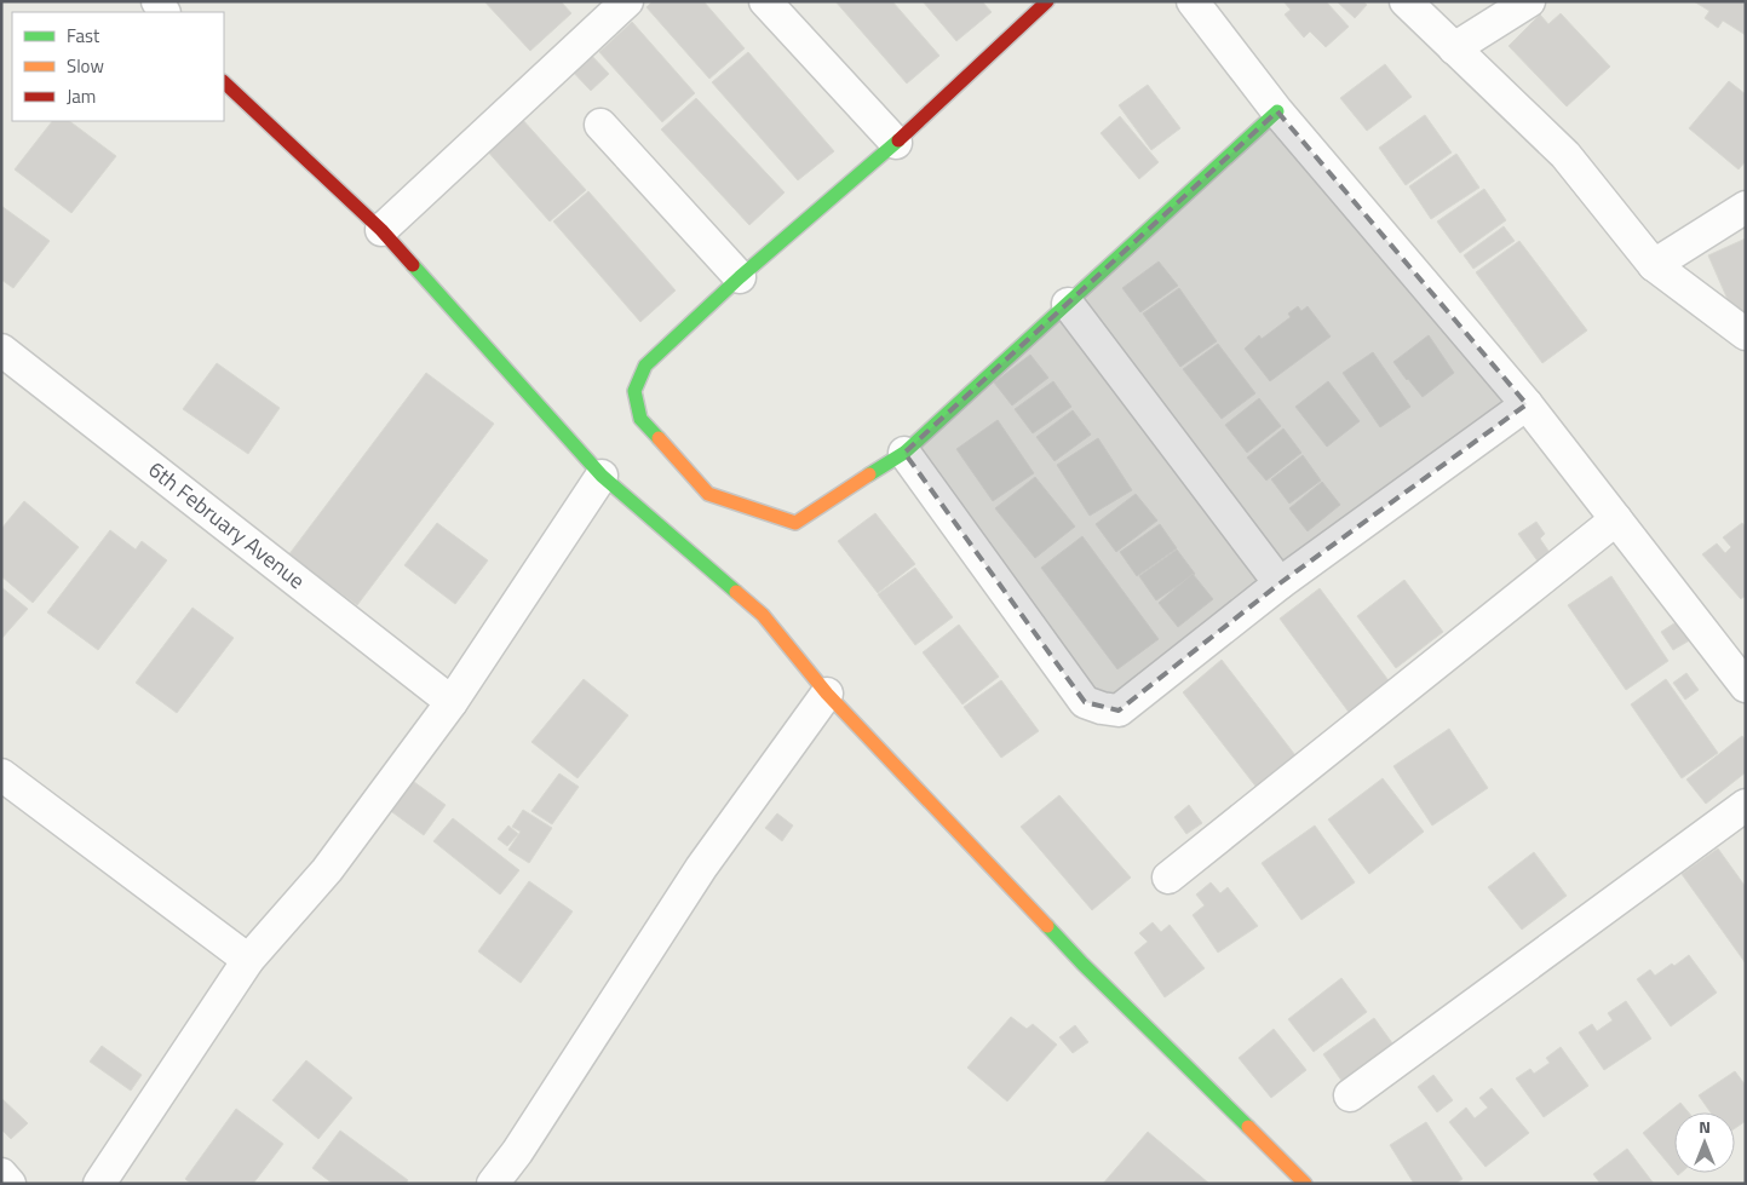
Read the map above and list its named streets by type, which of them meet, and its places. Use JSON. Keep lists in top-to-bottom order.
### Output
{
  "streets": {
    "street": ["6th February Avenue"]
  },
  "legend": ["Fast", "Slow", "Jam"],
  "north": "top"
}
